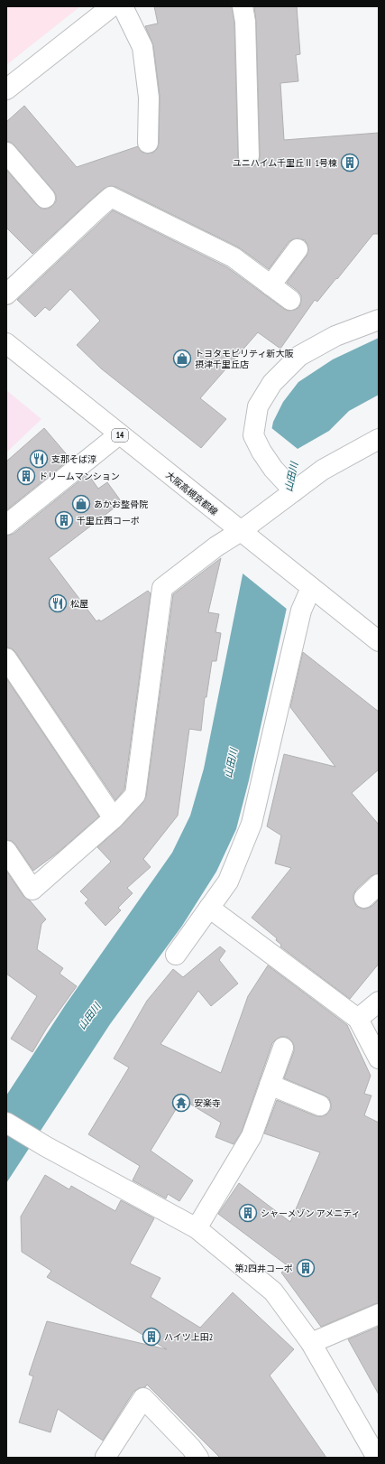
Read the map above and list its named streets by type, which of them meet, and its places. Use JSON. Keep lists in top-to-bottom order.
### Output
{
  "streets": {
    "street": ["14", "大阪高槻京都線"]
  },
  "water": ["山田川"],
  "places": {
    "building": [
      "ユニハイム千里丘Ⅱ 1号棟",
      "ドリームマンション",
      "千里丘西コーポ",
      "シャーメゾン アメニティ",
      "第2四井コーポ",
      "ハイツ上田2"
    ],
    "shop": ["トヨタモビリティ新大阪 摂津千里丘店", "あかお整骨院"],
    "restaurant": ["支那そば淳", "松屋"],
    "temple": ["安楽寺"]
  }
}
